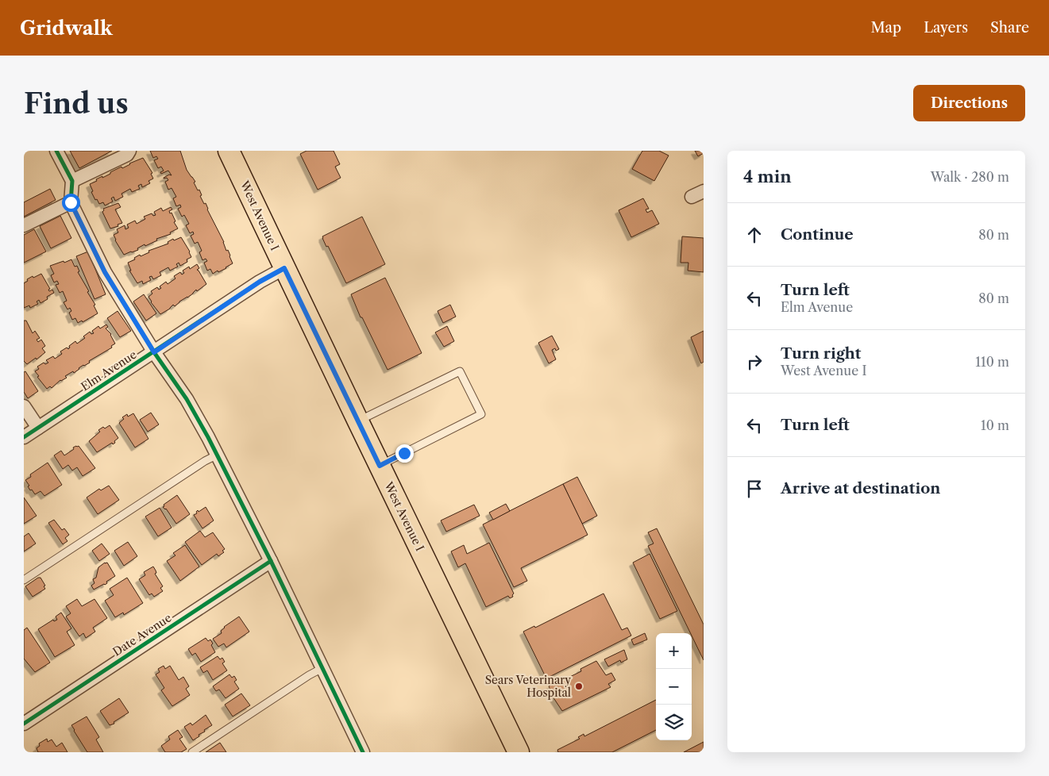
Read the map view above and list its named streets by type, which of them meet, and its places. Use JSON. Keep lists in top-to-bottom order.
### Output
{
  "streets": {
    "main road": ["West Avenue I"],
    "street": ["Elm Avenue", "Date Avenue"]
  },
  "crossings": [
    ["West Avenue I", "Elm Avenue"]
  ],
  "places": ["Sears Veterinary Hospital"],
  "page": {
    "header": "Gridwalk",
    "nav": ["Map", "Layers", "Share"],
    "buttons": "Directions",
    "title": "Find us",
    "heading": ["4 min", "Walk · 280 m"],
    "list": [
      ["Continue", "80 m"],
      ["Turn left", "Elm Avenue", "80 m"],
      ["Turn right", "West Avenue I", "110 m"],
      ["Turn left", "10 m"],
      "Arrive at destination"
    ],
    "map_buttons": ["+", "−"]
  }
}
